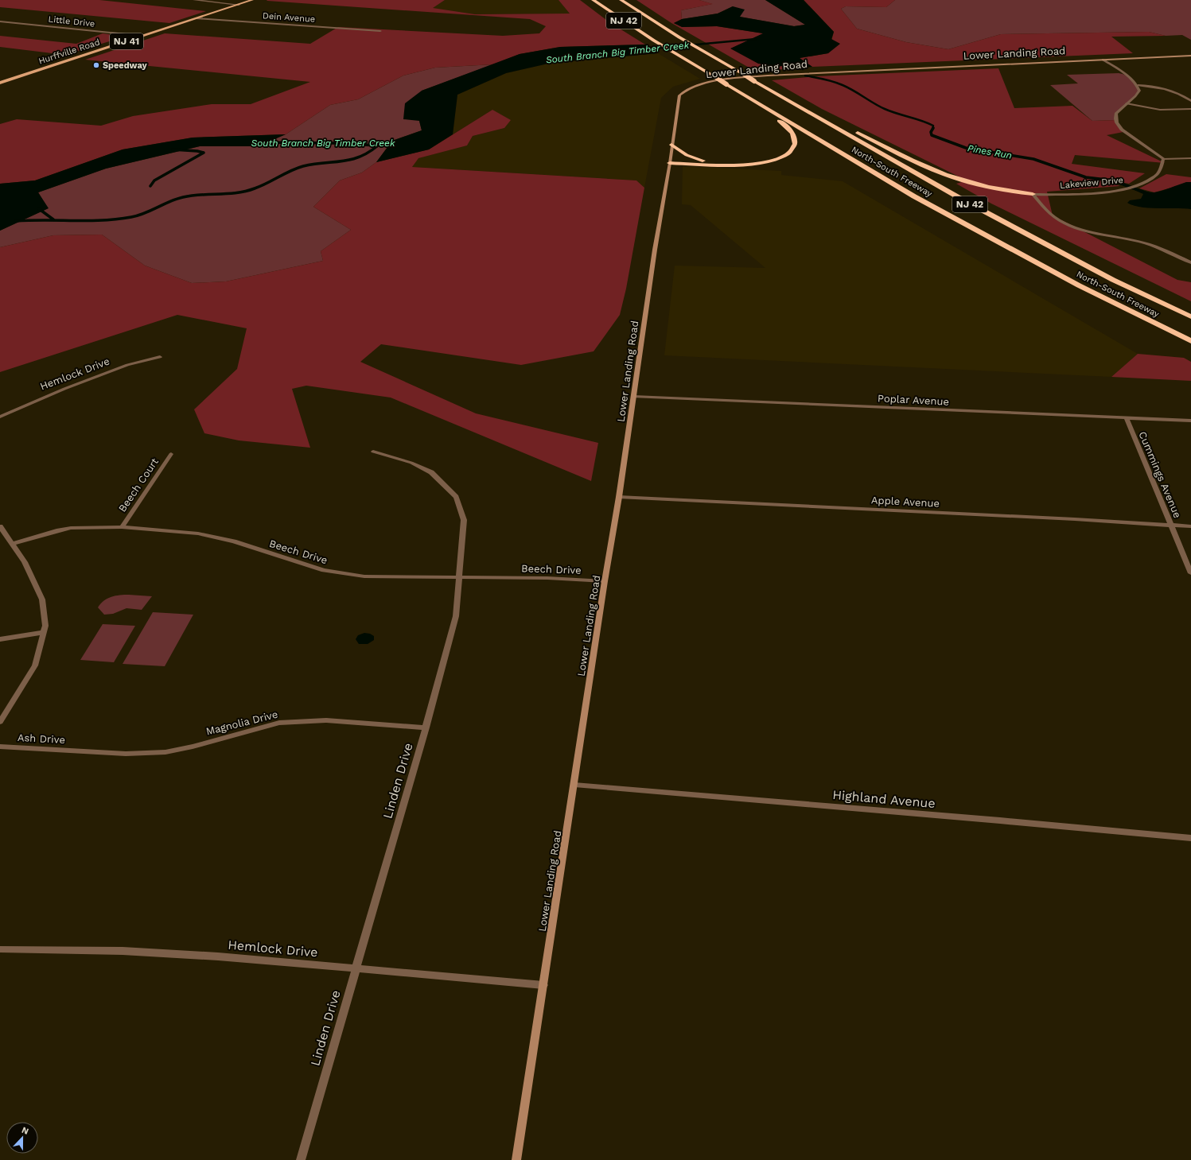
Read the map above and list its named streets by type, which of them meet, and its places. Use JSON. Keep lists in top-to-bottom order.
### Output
{
  "streets": {
    "highway": ["NJ 42", "North-South Freeway"],
    "main road": ["NJ 41", "Hurffville Road", "Lower Landing Road"],
    "street": [
      "Dein Avenue",
      "Little Drive",
      "Lakeview Drive",
      "Hemlock Drive",
      "Poplar Avenue",
      "Cummings Avenue",
      "Beech Court",
      "Apple Avenue",
      "Beech Drive",
      "Magnolia Drive",
      "Ash Drive",
      "Linden Drive",
      "Highland Avenue"
    ]
  },
  "crossings": [
    ["Dein Avenue", "Hurffville Road"],
    ["Little Drive", "Hurffville Road"],
    ["Lower Landing Road", "Hemlock Drive"],
    ["Lower Landing Road", "Poplar Avenue"],
    ["Lower Landing Road", "Apple Avenue"],
    ["Lower Landing Road", "Beech Drive"],
    ["Lower Landing Road", "Highland Avenue"],
    ["Hemlock Drive", "Linden Drive"],
    ["Poplar Avenue", "Cummings Avenue"],
    ["Cummings Avenue", "Apple Avenue"],
    ["Beech Court", "Beech Drive"],
    ["Beech Drive", "Linden Drive"],
    ["Magnolia Drive", "Ash Drive"],
    ["Magnolia Drive", "Linden Drive"]
  ],
  "water": ["South Branch Big Timber Creek", "Pines Run"],
  "places": ["Speedway"],
  "north": "top"
}
